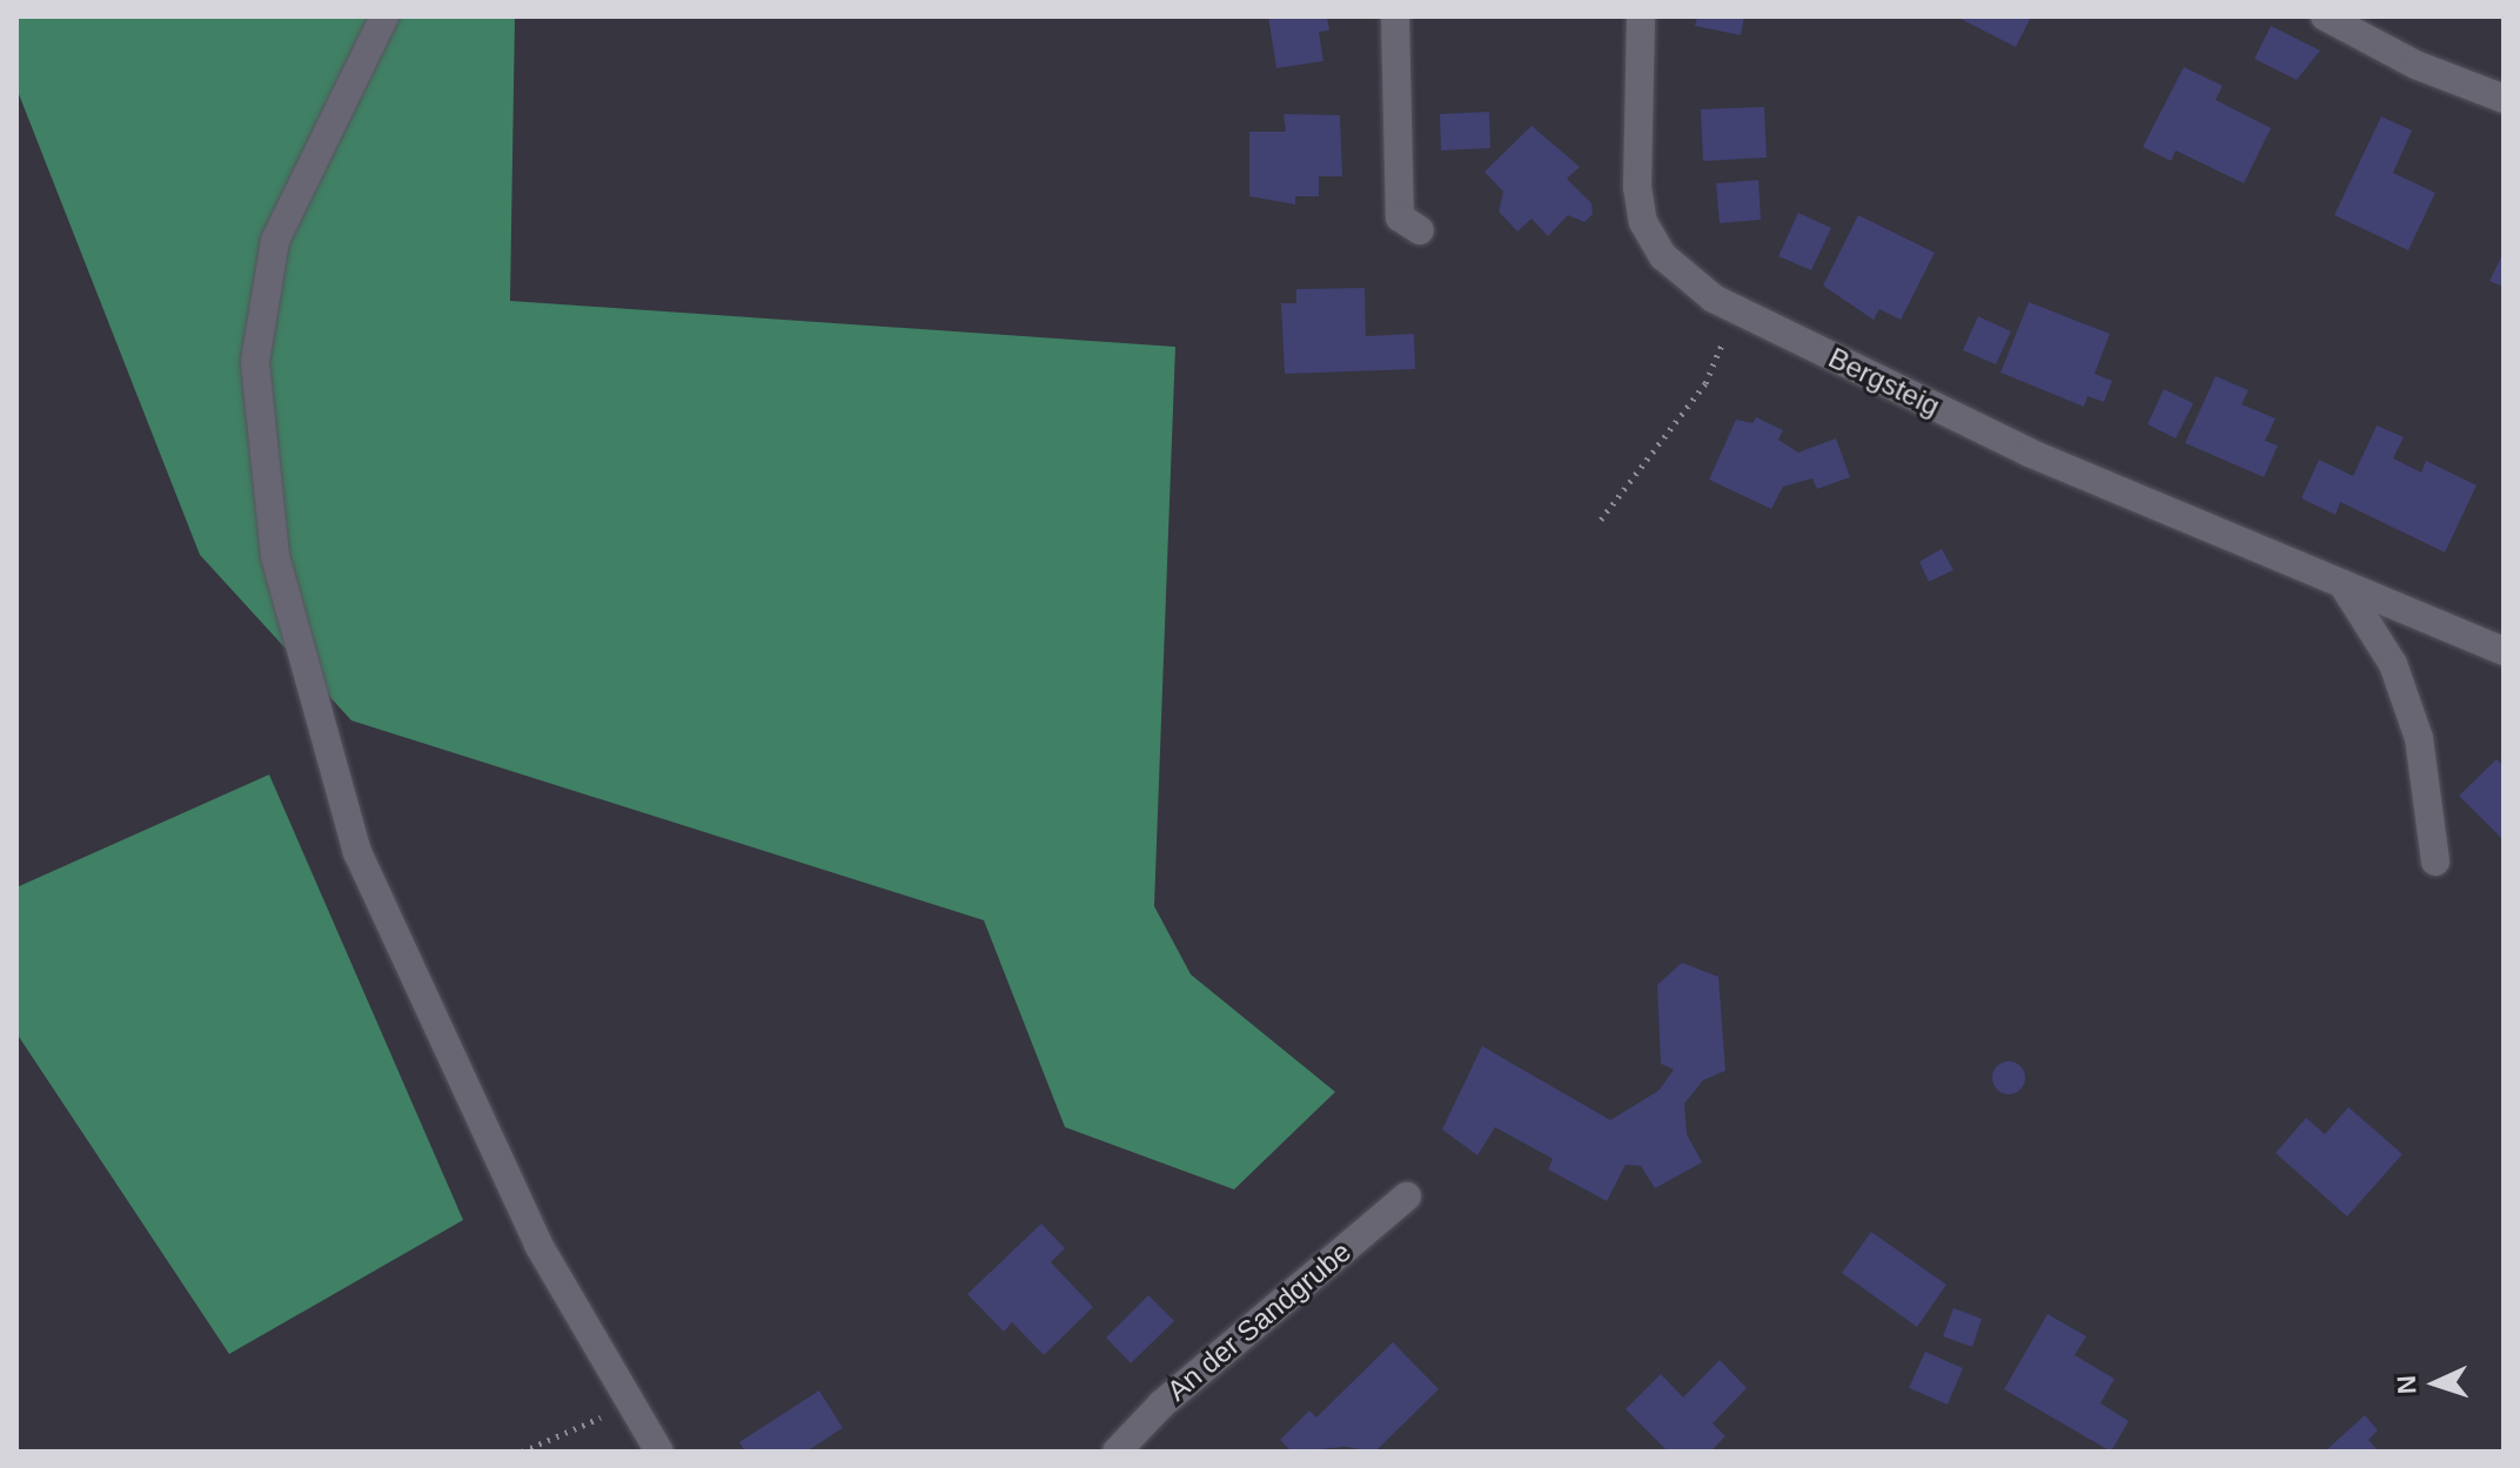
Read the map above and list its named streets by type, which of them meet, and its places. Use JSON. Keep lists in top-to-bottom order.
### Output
{
  "streets": {
    "street": ["Bergsteig", "An der Sandgrube"]
  },
  "north": "left"
}
